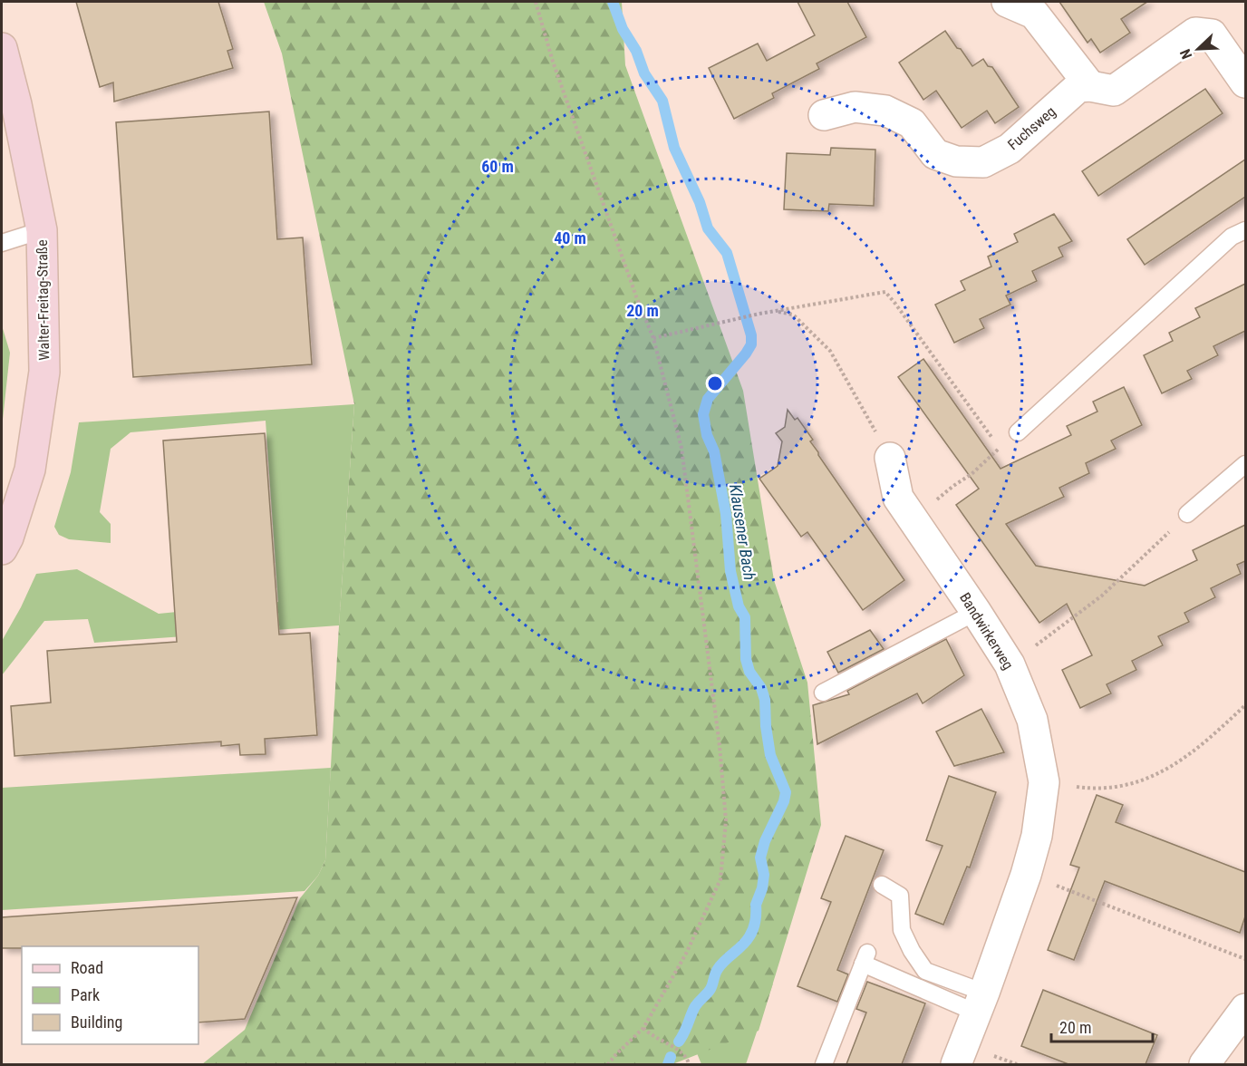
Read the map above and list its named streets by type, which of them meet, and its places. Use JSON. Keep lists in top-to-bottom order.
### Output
{
  "streets": {
    "street": ["Fuchsweg", "Walter-Freitag-Straße", "Bandwirkerweg"]
  },
  "water": ["Klausener Bach"],
  "legend": ["Road", "Park", "Building"],
  "scale_bar": "20 m",
  "north": "bottom left",
  "rings": ["60 m", "40 m", "20 m"]
}
